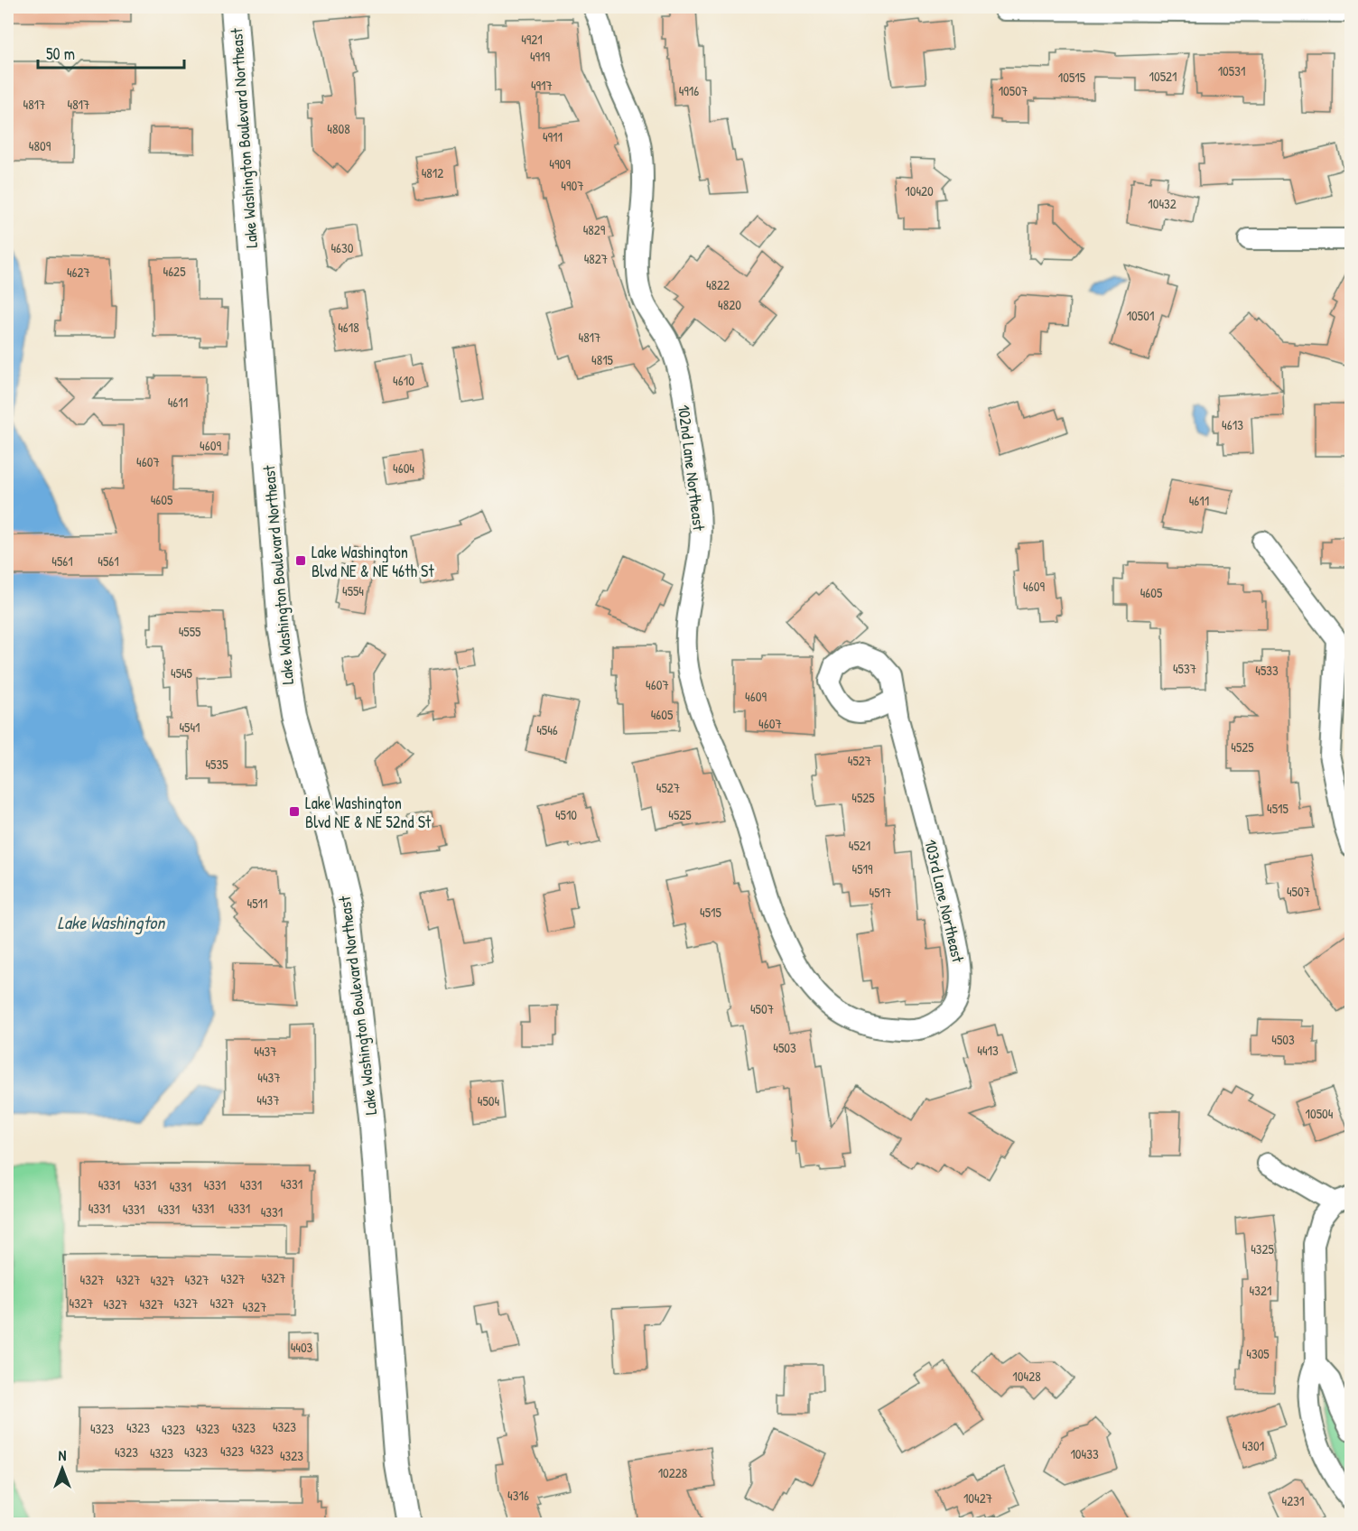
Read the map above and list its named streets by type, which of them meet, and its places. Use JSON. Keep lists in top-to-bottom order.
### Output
{
  "streets": {
    "main road": ["Lake Washington Boulevard Northeast"],
    "street": ["102nd Lane Northeast", "103rd Lane Northeast"]
  },
  "crossings": [
    ["102nd Lane Northeast", "103rd Lane Northeast"]
  ],
  "water": ["Lake Washington"],
  "places": {
    "transit": ["Lake Washington Blvd NE & NE 46th St", "Lake Washington Blvd NE & NE 52nd St"]
  },
  "house_numbers": [
    "4921",
    "4919",
    "10531",
    "10521",
    "10515",
    "4917",
    "4916",
    "10507",
    "4817",
    "4817",
    "4808",
    "4911",
    "4809",
    "4909",
    "4812",
    "4907",
    "10420",
    "10432",
    "4829",
    "4630",
    "4827",
    "4625",
    "4627",
    "4822",
    "4820",
    "10501",
    "4618",
    "4817",
    "4815",
    "4610",
    "4611",
    "4613",
    "4609",
    "4607",
    "4604",
    "4605",
    "4611",
    "4561",
    "4561",
    "4609",
    "4554",
    "4605",
    "4555",
    "4537",
    "4533",
    "4545",
    "4607",
    "4609",
    "4605",
    "4607",
    "4541",
    "4546",
    "4525",
    "4527",
    "4535",
    "4527",
    "4525",
    "4515",
    "4510",
    "4525",
    "4521",
    "4519",
    "4507",
    "4517",
    "4511",
    "4515",
    "4507",
    "4503",
    "4503",
    "4413",
    "4437",
    "4437",
    "4437",
    "4504",
    "10504",
    "4331",
    "4331",
    "4331",
    "4331",
    "4331",
    "4331",
    "4331",
    "4331",
    "4331",
    "4331",
    "4331",
    "4331",
    "4325",
    "4327",
    "4327",
    "4327",
    "4327",
    "4327",
    "4327",
    "4321",
    "4327",
    "4327",
    "4327",
    "4327",
    "4327",
    "4327",
    "4403",
    "4305",
    "10428",
    "4323",
    "4323",
    "4323",
    "4323",
    "4323",
    "4323",
    "4301",
    "4323",
    "4323",
    "4323",
    "4323",
    "4323",
    "10433",
    "4323",
    "10228",
    "4316",
    "10427",
    "4231"
  ],
  "scale_bar": "50 m",
  "north": "top"
}
